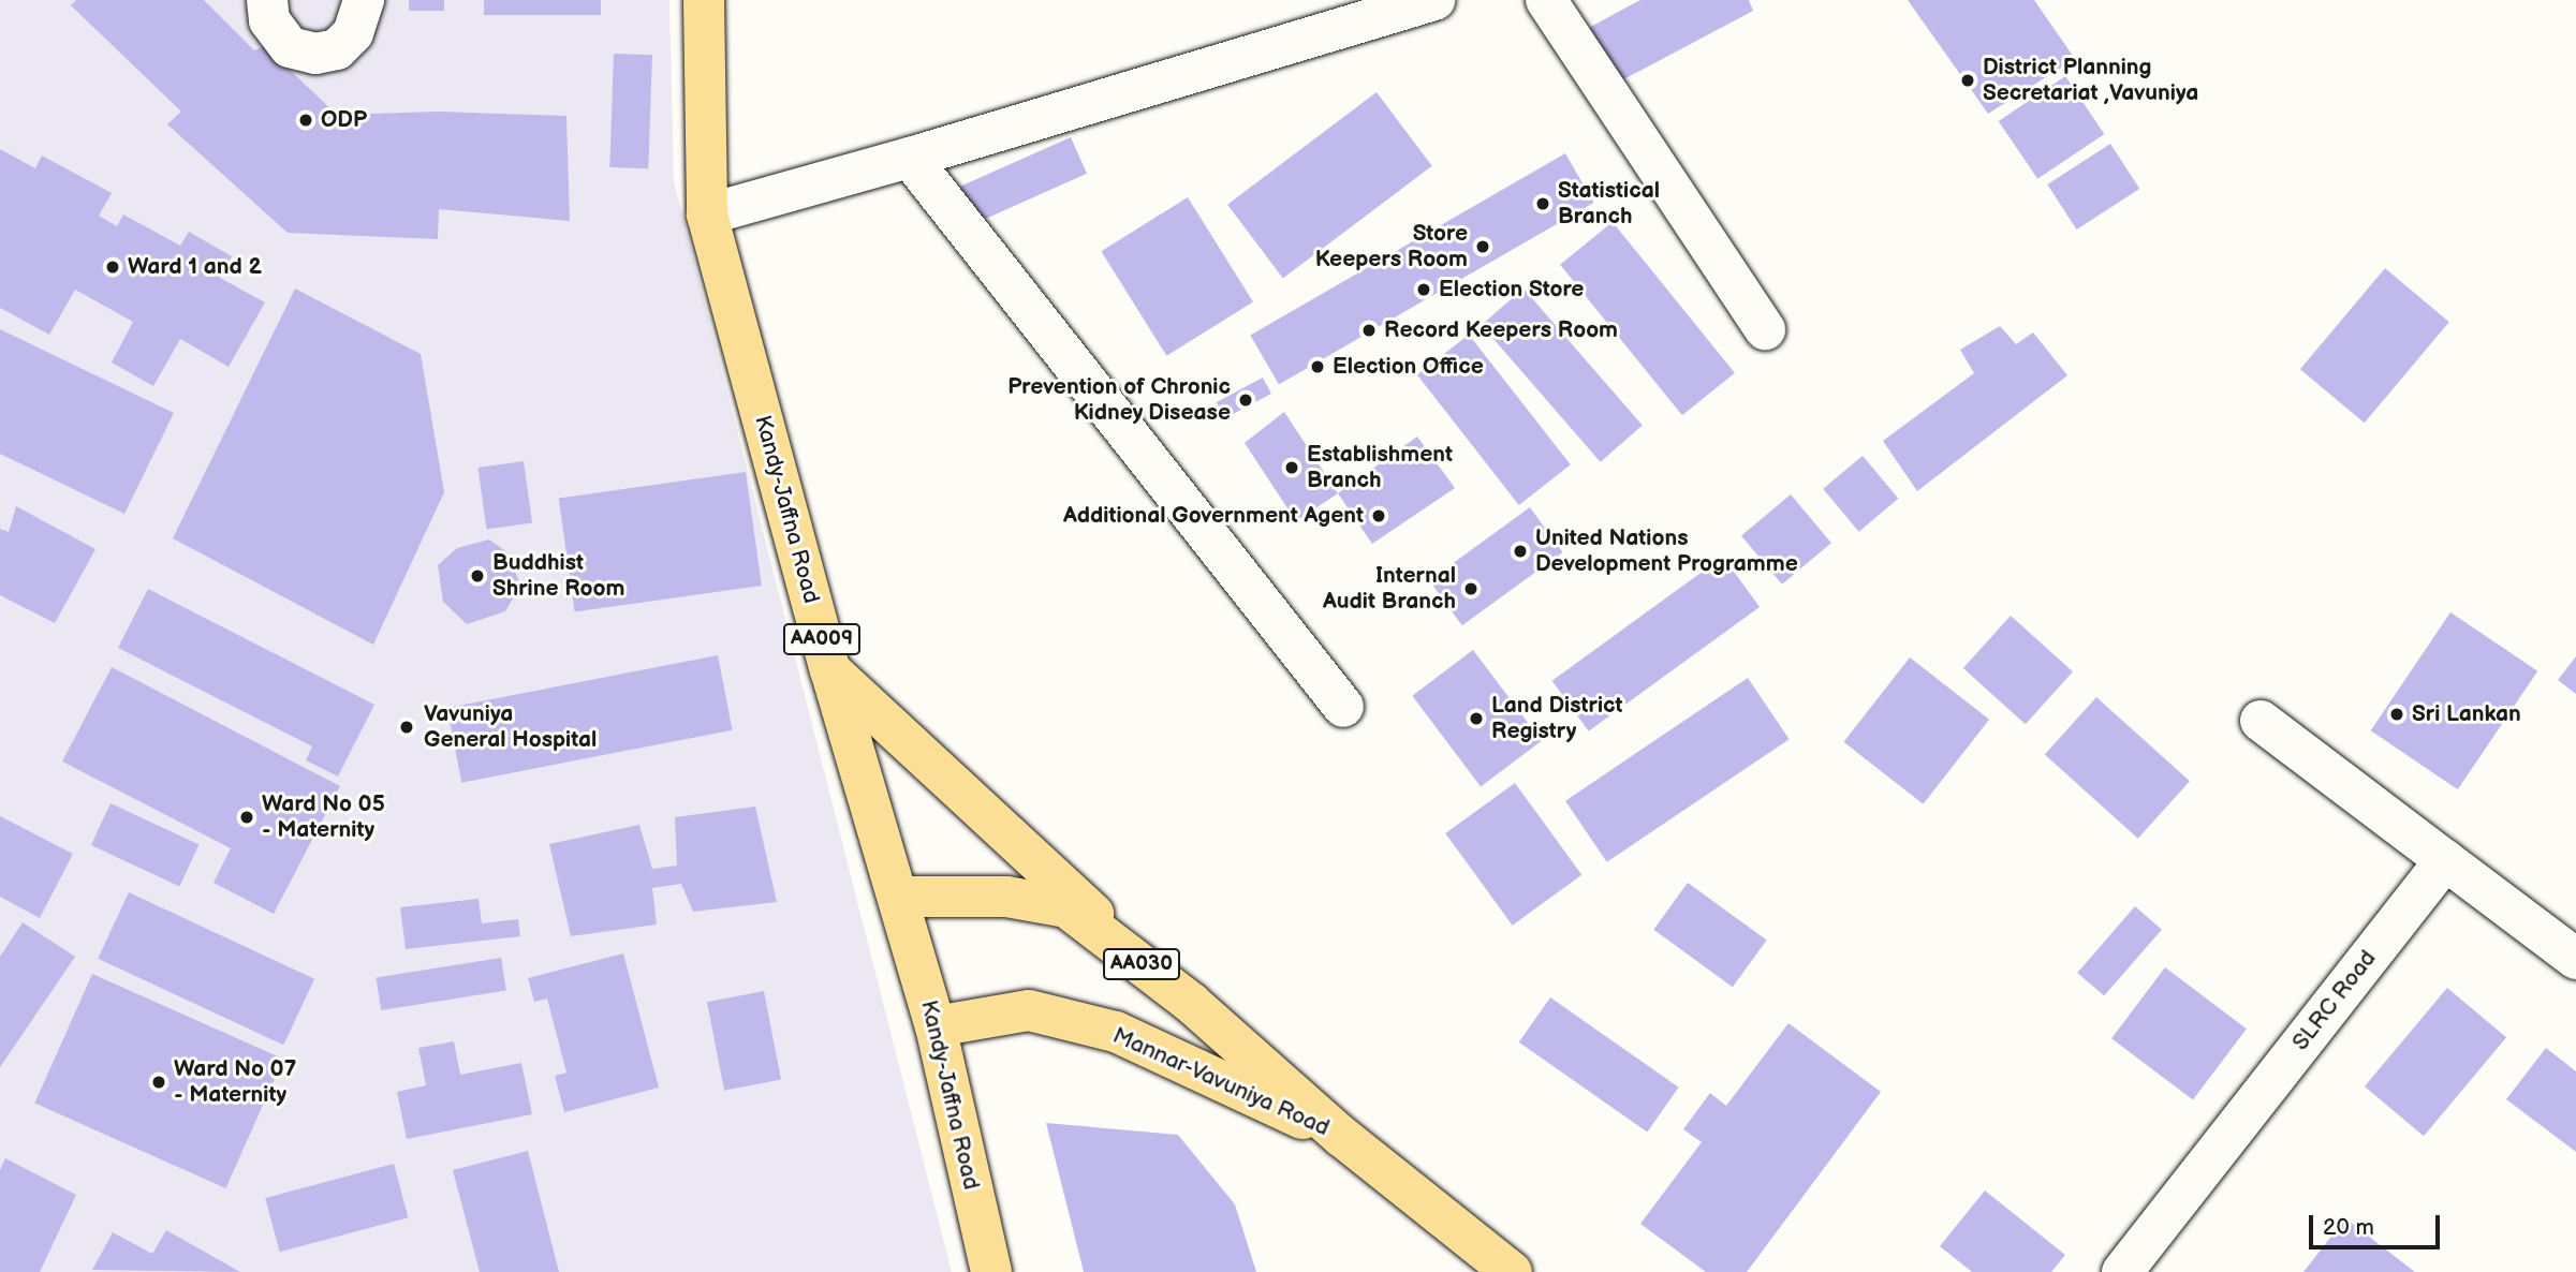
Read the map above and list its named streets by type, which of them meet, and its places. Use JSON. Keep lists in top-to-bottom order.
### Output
{
  "streets": {
    "highway": [
      "Kandy-Jaffna Road",
      "AA009",
      "AA030",
      "Mannar-Vavuniya Road"
    ],
    "street": ["SLRC Road"]
  },
  "crossings": [
    ["Kandy-Jaffna Road", "Mannar-Vavuniya Road"],
    ["AA030", "Mannar-Vavuniya Road"]
  ],
  "places": [
    "District Planning Secretariat ,Vavuniya",
    "ODP",
    "Statistical Branch",
    "Store Keepers Room",
    "Ward 1 and 2",
    "Election Store",
    "Record Keepers Room",
    "Election Office",
    "Prevention of Chronic Kidney Disease",
    "Establishment Branch",
    "Additional Government Agent",
    "United Nations Development Programme",
    "Buddhist Shrine Room",
    "Internal Audit Branch",
    "Sri Lankan",
    "Land District Registry",
    "Vavuniya General Hospital",
    "Ward No 05 - Maternity",
    "Ward No 07 - Maternity"
  ],
  "scale_bar": "20 m"
}
